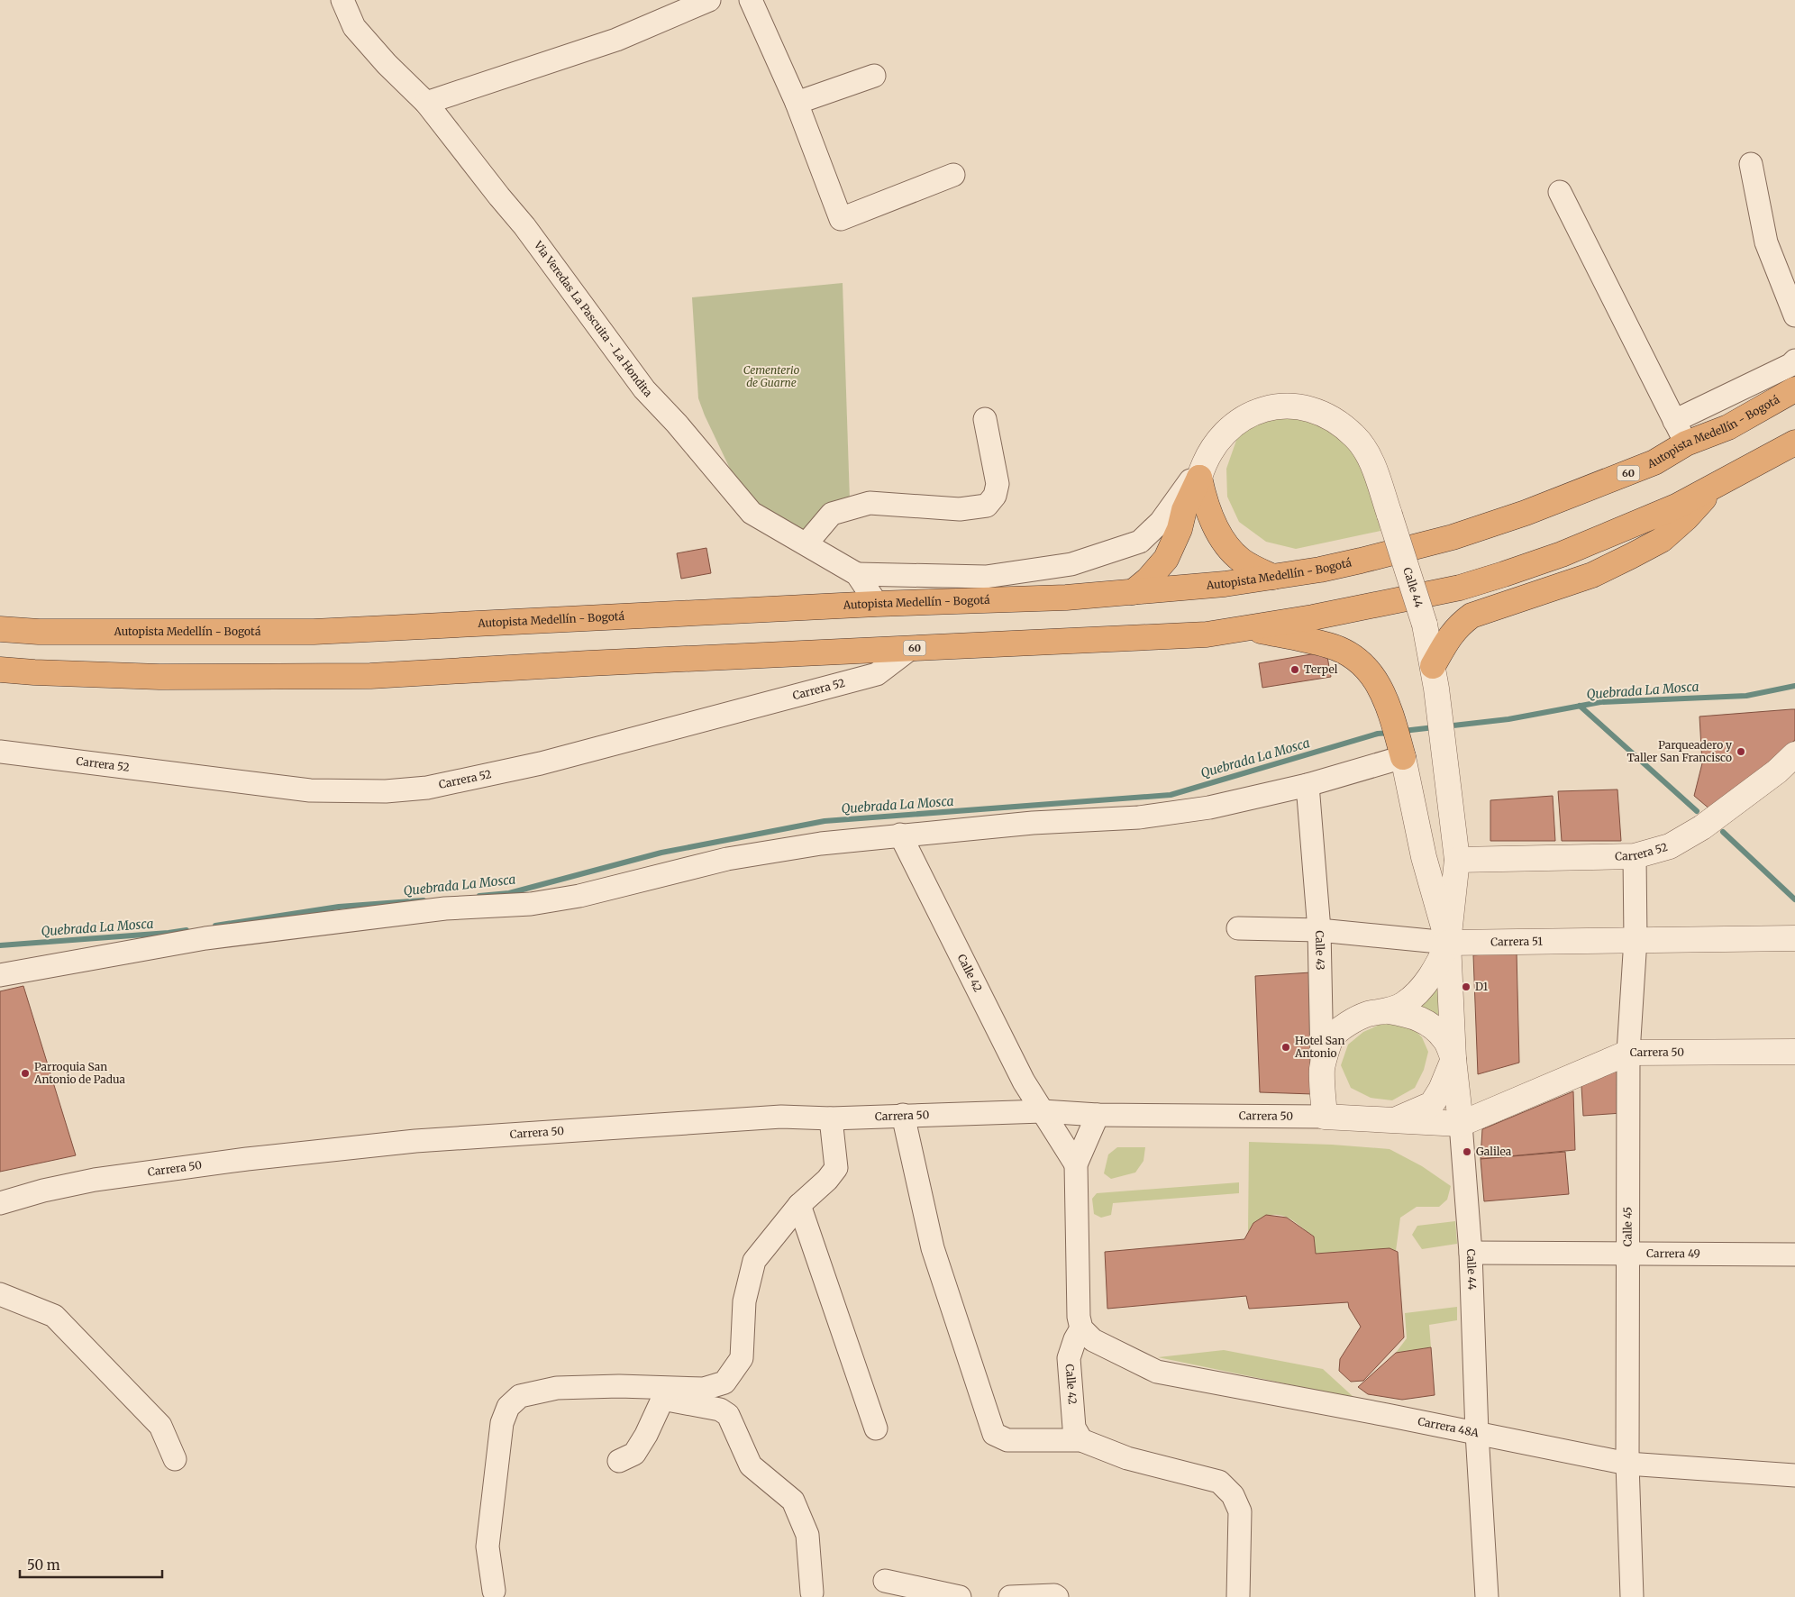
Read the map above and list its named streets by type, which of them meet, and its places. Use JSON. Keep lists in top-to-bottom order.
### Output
{
  "streets": {
    "highway": ["Autopista Medellín - Bogotá", "60"],
    "street": [
      "Via Veredas La Pascuita - La Hondita",
      "Calle 44",
      "Carrera 52",
      "Carrera 51",
      "Calle 43",
      "Calle 42",
      "Carrera 50",
      "Calle 45",
      "Carrera 49",
      "Carrera 48A"
    ]
  },
  "crossings": [
    ["Via Veredas La Pascuita - La Hondita", "Autopista Medellín - Bogotá"],
    ["60", "Carrera 52"],
    ["Calle 44", "Carrera 52"],
    ["Calle 44", "Carrera 51"],
    ["Calle 44", "Calle 43"],
    ["Calle 44", "Carrera 50"],
    ["Calle 44", "Carrera 49"],
    ["Calle 44", "Carrera 48A"],
    ["Carrera 52", "Calle 45"],
    ["Carrera 51", "Calle 43"],
    ["Carrera 51", "Calle 45"],
    ["Calle 43", "Carrera 50"],
    ["Calle 42", "Carrera 50"],
    ["Calle 42", "Carrera 48A"],
    ["Carrera 50", "Calle 45"],
    ["Calle 45", "Carrera 49"],
    ["Calle 45", "Carrera 48A"]
  ],
  "water": ["Quebrada La Mosca"],
  "parks": ["Cementerio de Guarne"],
  "places": [
    "Terpel",
    "Parqueadero y Taller San Francisco",
    "D1",
    "Hotel San Antonio",
    "Parroquia San Antonio de Padua",
    "Galilea"
  ],
  "scale_bar": "50 m"
}
